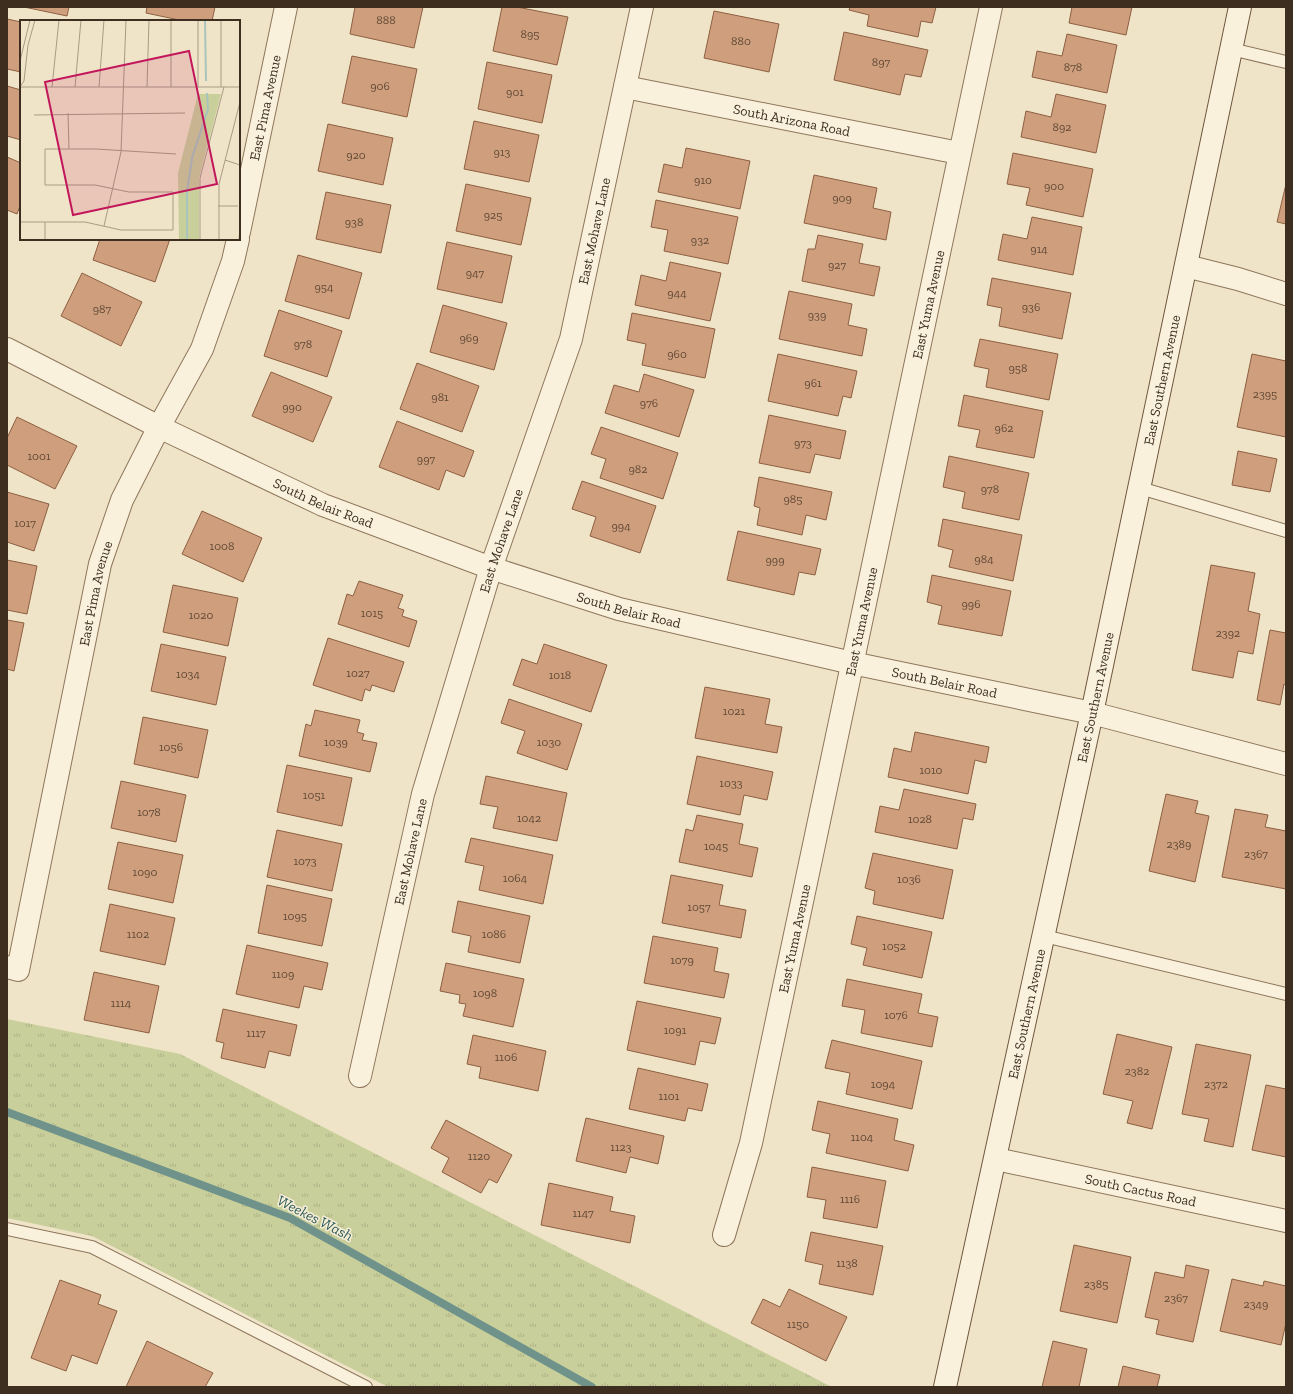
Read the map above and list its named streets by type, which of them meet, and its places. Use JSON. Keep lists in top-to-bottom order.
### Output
{
  "streets": {
    "street": [
      "East Pima Avenue",
      "South Arizona Road",
      "East Mohave Lane",
      "East Yuma Avenue",
      "East Southern Avenue",
      "South Belair Road",
      "South Cactus Road"
    ]
  },
  "crossings": [
    ["East Pima Avenue", "South Belair Road"],
    ["South Arizona Road", "East Mohave Lane"],
    ["South Arizona Road", "East Yuma Avenue"],
    ["East Mohave Lane", "South Belair Road"],
    ["East Yuma Avenue", "South Belair Road"],
    ["East Southern Avenue", "South Belair Road"],
    ["East Southern Avenue", "South Cactus Road"]
  ],
  "water": ["Weekes Wash"],
  "house_numbers": [
    "888",
    "895",
    "880",
    "897",
    "878",
    "906",
    "901",
    "892",
    "913",
    "920",
    "910",
    "900",
    "909",
    "925",
    "938",
    "932",
    "914",
    "927",
    "947",
    "954",
    "944",
    "936",
    "987",
    "939",
    "969",
    "978",
    "960",
    "958",
    "961",
    "2395",
    "981",
    "976",
    "990",
    "962",
    "973",
    "1001",
    "997",
    "982",
    "978",
    "985",
    "1017",
    "994",
    "1008",
    "984",
    "999",
    "996",
    "1015",
    "1020",
    "2392",
    "1027",
    "1034",
    "1018",
    "1021",
    "1039",
    "1030",
    "1056",
    "1010",
    "1033",
    "1051",
    "1078",
    "1042",
    "1028",
    "2389",
    "1045",
    "2367",
    "1073",
    "1090",
    "1064",
    "1036",
    "1057",
    "1095",
    "1102",
    "1086",
    "1052",
    "1079",
    "1109",
    "1098",
    "1114",
    "1076",
    "1091",
    "1117",
    "1106",
    "2382",
    "1094",
    "2372",
    "1101",
    "1104",
    "1123",
    "1120",
    "1116",
    "1147",
    "1138",
    "2385",
    "2367",
    "2349",
    "1150"
  ]
}
